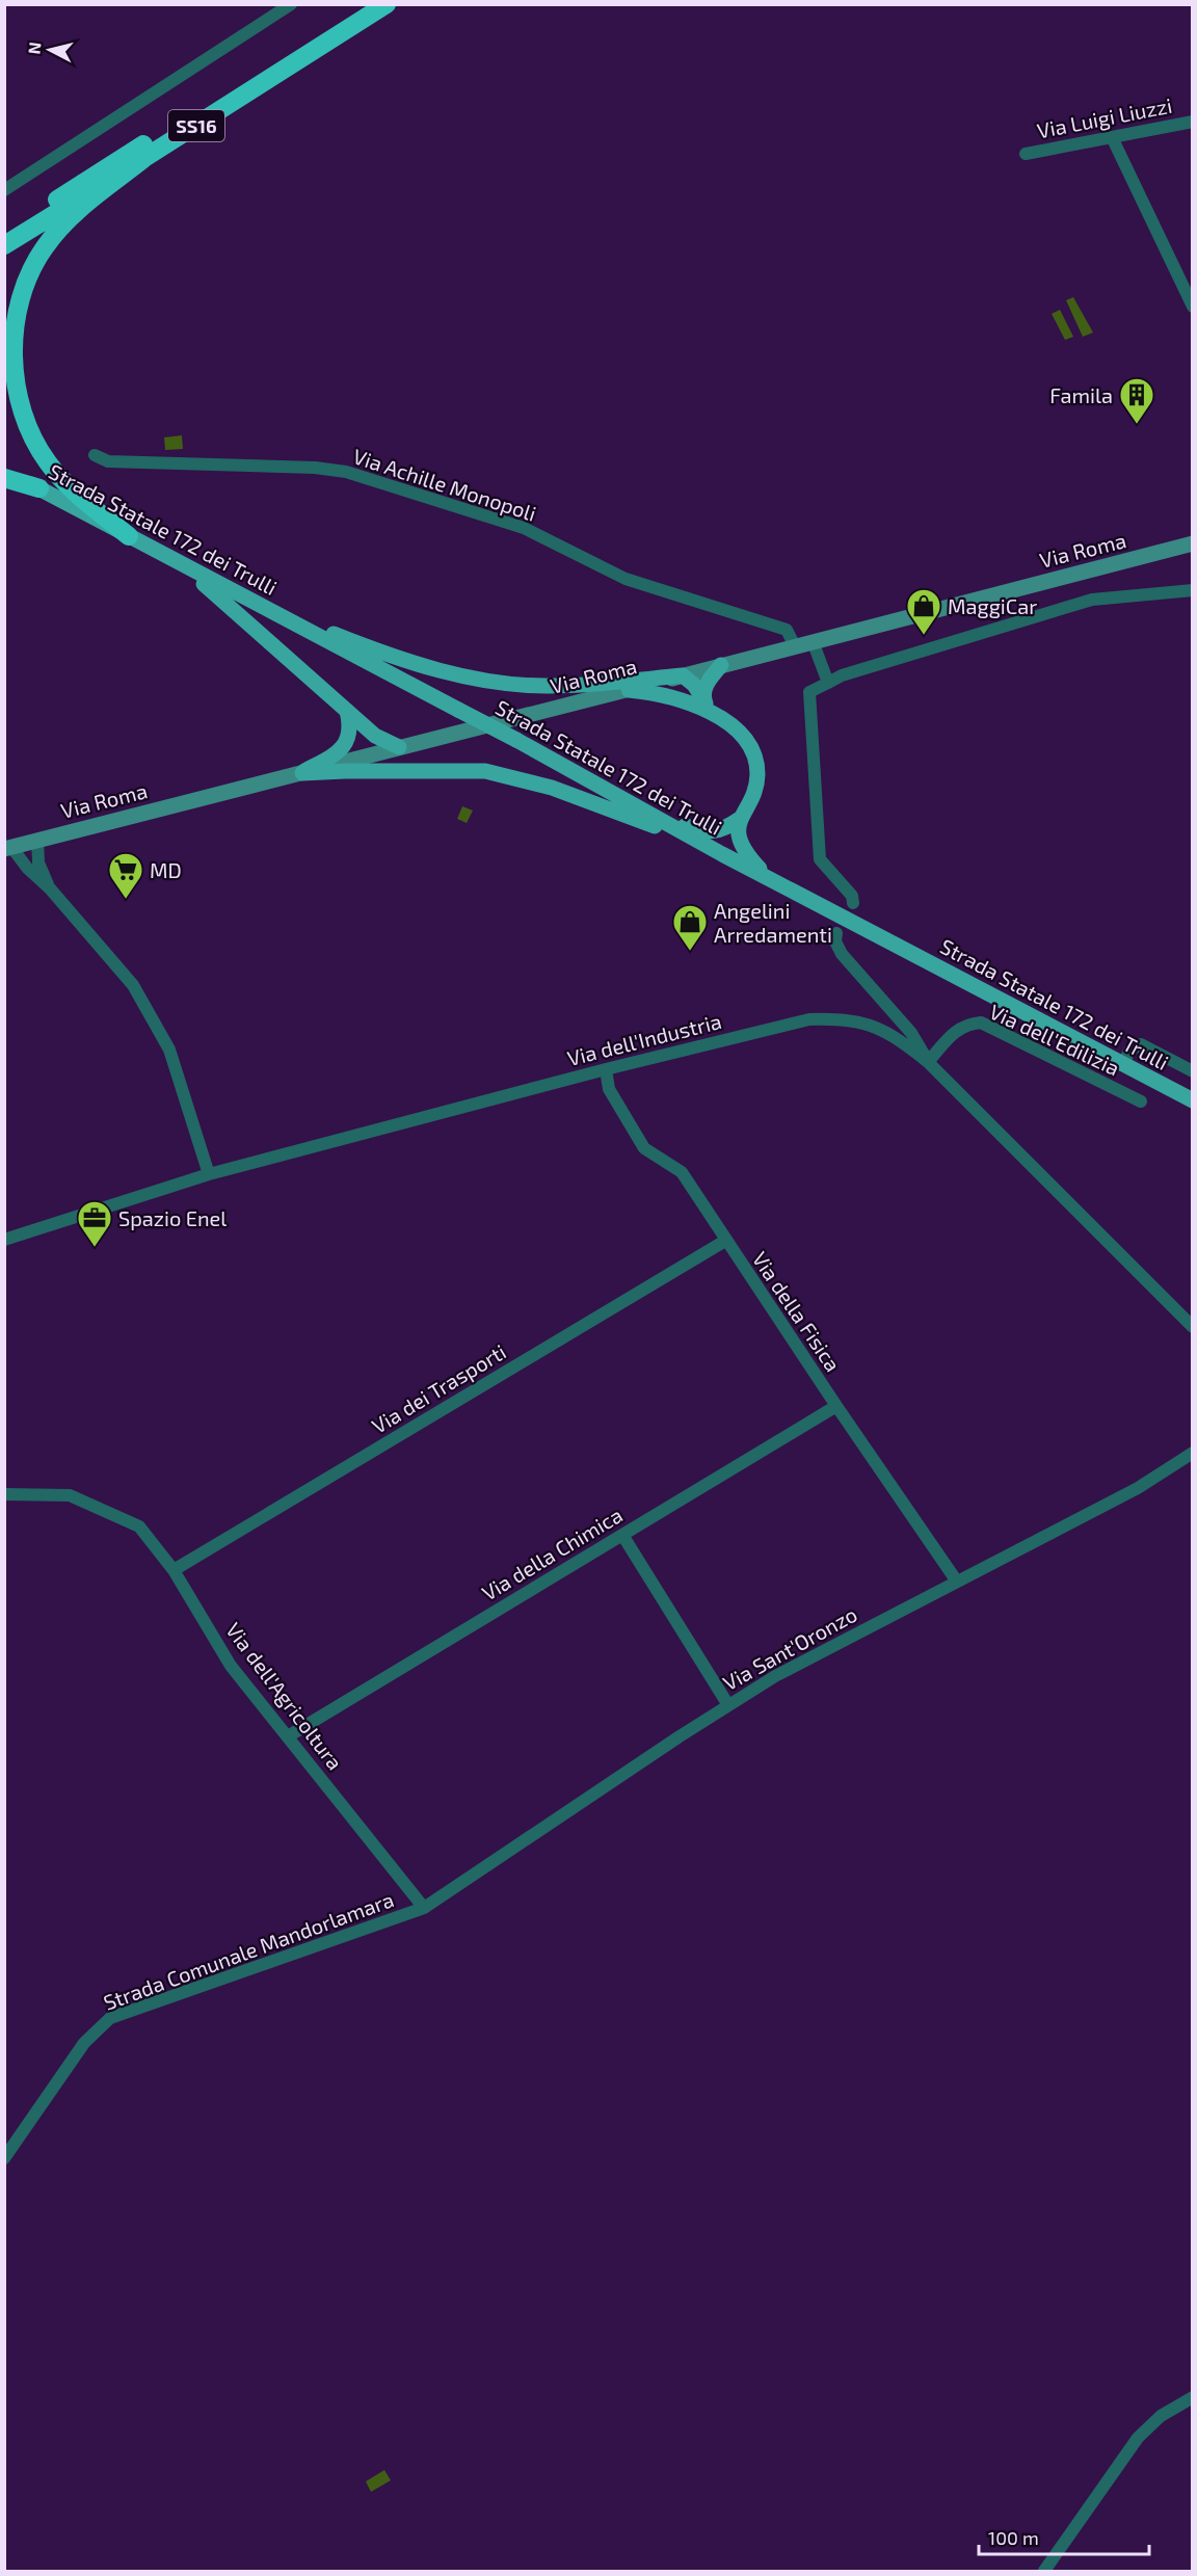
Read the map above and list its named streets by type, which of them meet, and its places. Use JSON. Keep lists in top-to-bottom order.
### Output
{
  "streets": {
    "highway": ["SS16"],
    "main road": ["Strada Statale 172 dei Trulli"],
    "street": [
      "Via Luigi Liuzzi",
      "Via Achille Monopoli",
      "Via Roma",
      "Via dell'Industria",
      "Via dell'Edilizia",
      "Via della Fisica",
      "Via dei Trasporti",
      "Via della Chimica",
      "Via Sant'Oronzo",
      "Via dell'Agricoltura",
      "Strada Comunale Mandorlamara"
    ]
  },
  "crossings": [
    ["Via Achille Monopoli", "Via Roma"],
    ["Via dell'Industria", "Via dell'Edilizia"],
    ["Via dell'Industria", "Via della Fisica"],
    ["Via della Fisica", "Via dei Trasporti"],
    ["Via della Fisica", "Via della Chimica"],
    ["Via della Fisica", "Via Sant'Oronzo"],
    ["Via dei Trasporti", "Via dell'Agricoltura"],
    ["Via della Chimica", "Via dell'Agricoltura"],
    ["Via Sant'Oronzo", "Via dell'Agricoltura"],
    ["Via Sant'Oronzo", "Strada Comunale Mandorlamara"],
    ["Via dell'Agricoltura", "Strada Comunale Mandorlamara"]
  ],
  "places": {
    "building": ["Famila"],
    "shop": ["MaggiCar", "Angelini Arredamenti"],
    "supermarket": ["MD"],
    "office": ["Spazio Enel"]
  },
  "scale_bar": "100 m",
  "north": "left"
}
